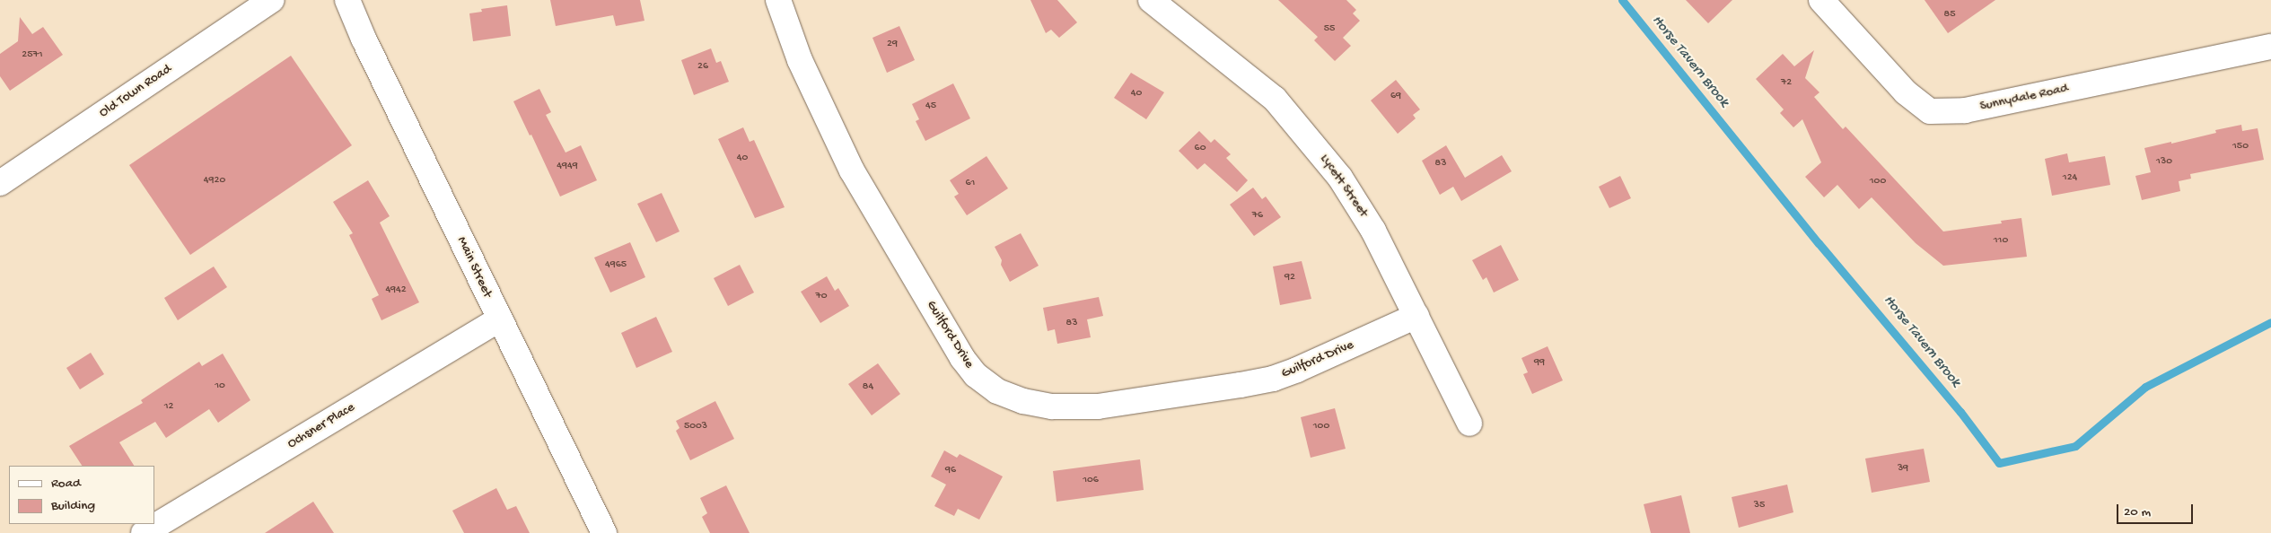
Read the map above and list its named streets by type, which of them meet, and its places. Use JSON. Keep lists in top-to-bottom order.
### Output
{
  "streets": {
    "street": [
      "Old Town Road",
      "Sunnydale Road",
      "Lycett Street",
      "Main Street",
      "Guilford Drive",
      "Ochsner Place"
    ]
  },
  "crossings": [
    ["Lycett Street", "Guilford Drive"],
    ["Main Street", "Ochsner Place"]
  ],
  "water": ["Horse Tavern Brook"],
  "house_numbers": [
    "85",
    "55",
    "29",
    "2571",
    "26",
    "72",
    "40",
    "69",
    "45",
    "150",
    "60",
    "40",
    "130",
    "83",
    "4949",
    "124",
    "4920",
    "100",
    "61",
    "76",
    "110",
    "4965",
    "92",
    "4942",
    "70",
    "83",
    "99",
    "10",
    "84",
    "12",
    "5003",
    "100",
    "39",
    "96",
    "106",
    "35"
  ],
  "legend": ["Road", "Building"],
  "scale_bar": "20 m"
}
